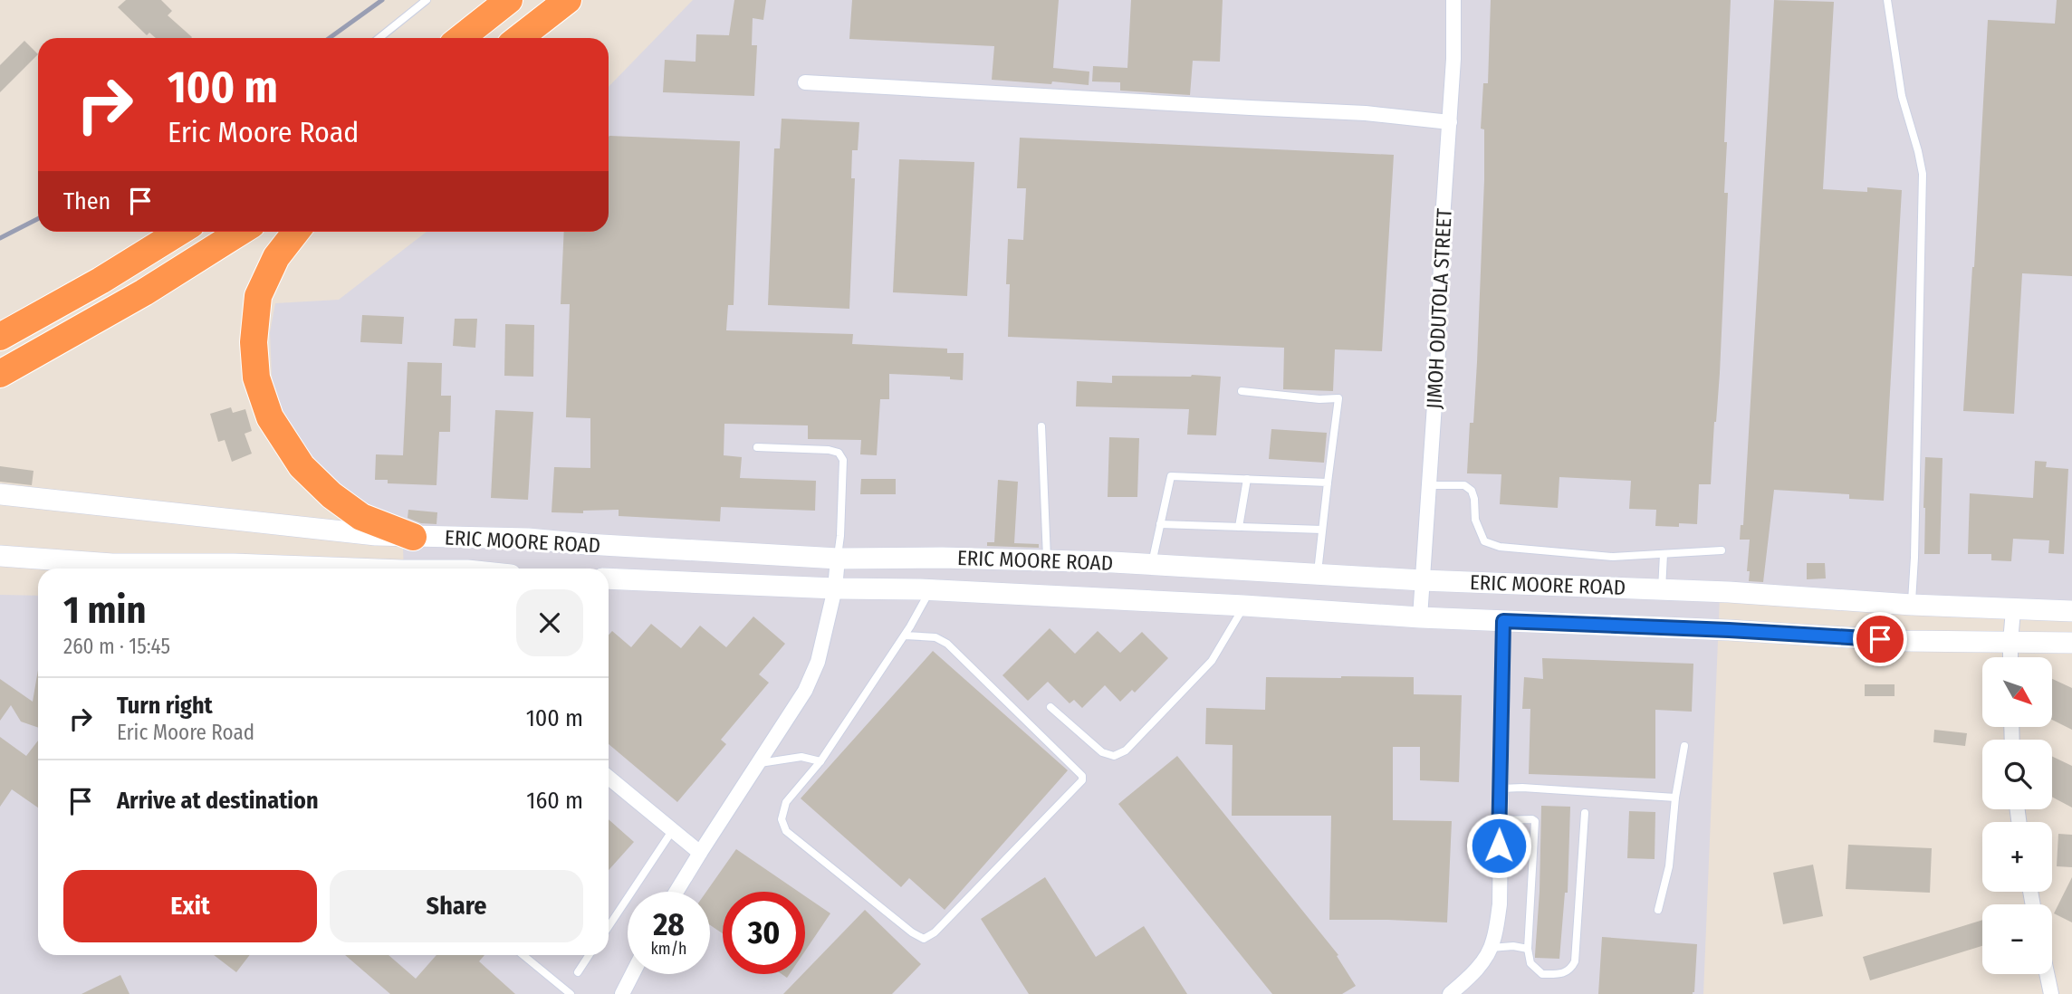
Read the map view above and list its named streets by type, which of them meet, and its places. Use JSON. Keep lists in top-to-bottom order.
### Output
{
  "streets": {
    "street": ["JIMOH ODUTOLA STREET", "ERIC MOORE ROAD"]
  },
  "crossings": [
    ["JIMOH ODUTOLA STREET", "ERIC MOORE ROAD"]
  ],
  "north": "bottom right",
  "page": {
    "turn": ["100 m", "Eric Moore Road"],
    "then": "Then",
    "heading": ["1 min", "260 m · 15:45"],
    "map_buttons": ["+", "−"],
    "list": [
      {
        "name": "Turn right",
        "note": "Eric Moore Road",
        "value": "100 m"
      },
      {
        "name": "Arrive at destination",
        "value": "160 m"
      }
    ],
    "buttons": ["Exit", "Share"],
    "speed": "28 km/h",
    "limit": "30"
  }
}
